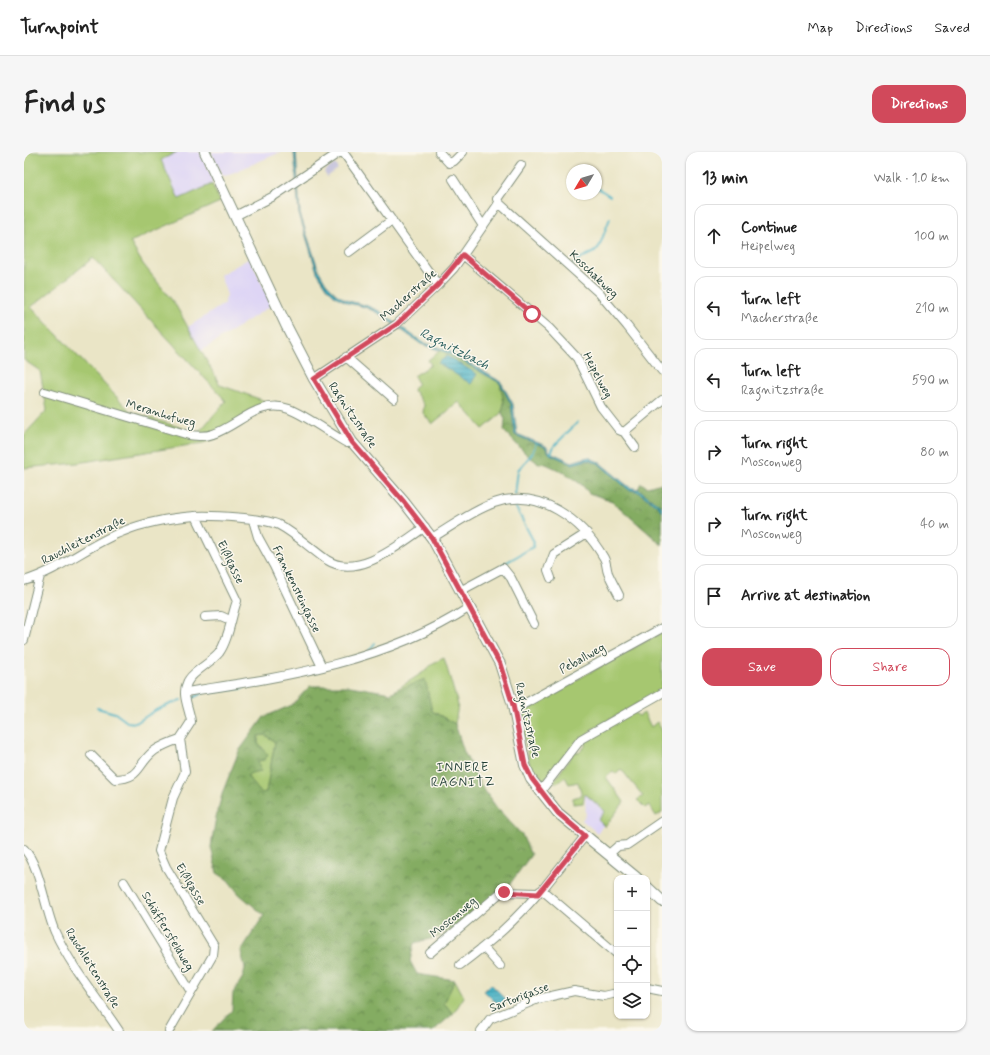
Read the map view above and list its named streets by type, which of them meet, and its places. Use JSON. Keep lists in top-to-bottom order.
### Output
{
  "streets": {
    "main road": ["Ragnitzstraße"],
    "street": [
      "Koschakweg",
      "Macherstraße",
      "Heipelweg",
      "Meranhofweg",
      "Rauchleitenstraße",
      "Eißlgasse",
      "Frankensteingasse",
      "Peballweg",
      "Mosconweg",
      "Schäffersfeldweg",
      "Sartorigasse"
    ]
  },
  "crossings": [
    ["Koschakweg", "Macherstraße"],
    ["Macherstraße", "Heipelweg"],
    ["Macherstraße", "Ragnitzstraße"],
    ["Meranhofweg", "Ragnitzstraße"],
    ["Ragnitzstraße", "Rauchleitenstraße"],
    ["Ragnitzstraße", "Peballweg"],
    ["Rauchleitenstraße", "Eißlgasse"],
    ["Rauchleitenstraße", "Frankensteingasse"],
    ["Eißlgasse", "Schäffersfeldweg"]
  ],
  "districts": ["INNERE RAGNITZ"],
  "water": ["Ragnitzbach"],
  "north": "bottom left",
  "page": {
    "header": "Turnpoint",
    "nav": ["Map", "Directions", "Saved"],
    "buttons": [
      "Directions",
      ["Save", "Share"]
    ],
    "title": "Find us",
    "heading": ["13 min", "Walk · 1.0 km"],
    "list": [
      ["Continue", "Heipelweg", "100 m"],
      ["Turn left", "Macherstraße", "210 m"],
      ["Turn left", "Ragnitzstraße", "590 m"],
      ["Turn right", "Mosconweg", "80 m"],
      ["Turn right", "Mosconweg", "40 m"],
      "Arrive at destination"
    ],
    "map_buttons": ["+", "−"]
  }
}
